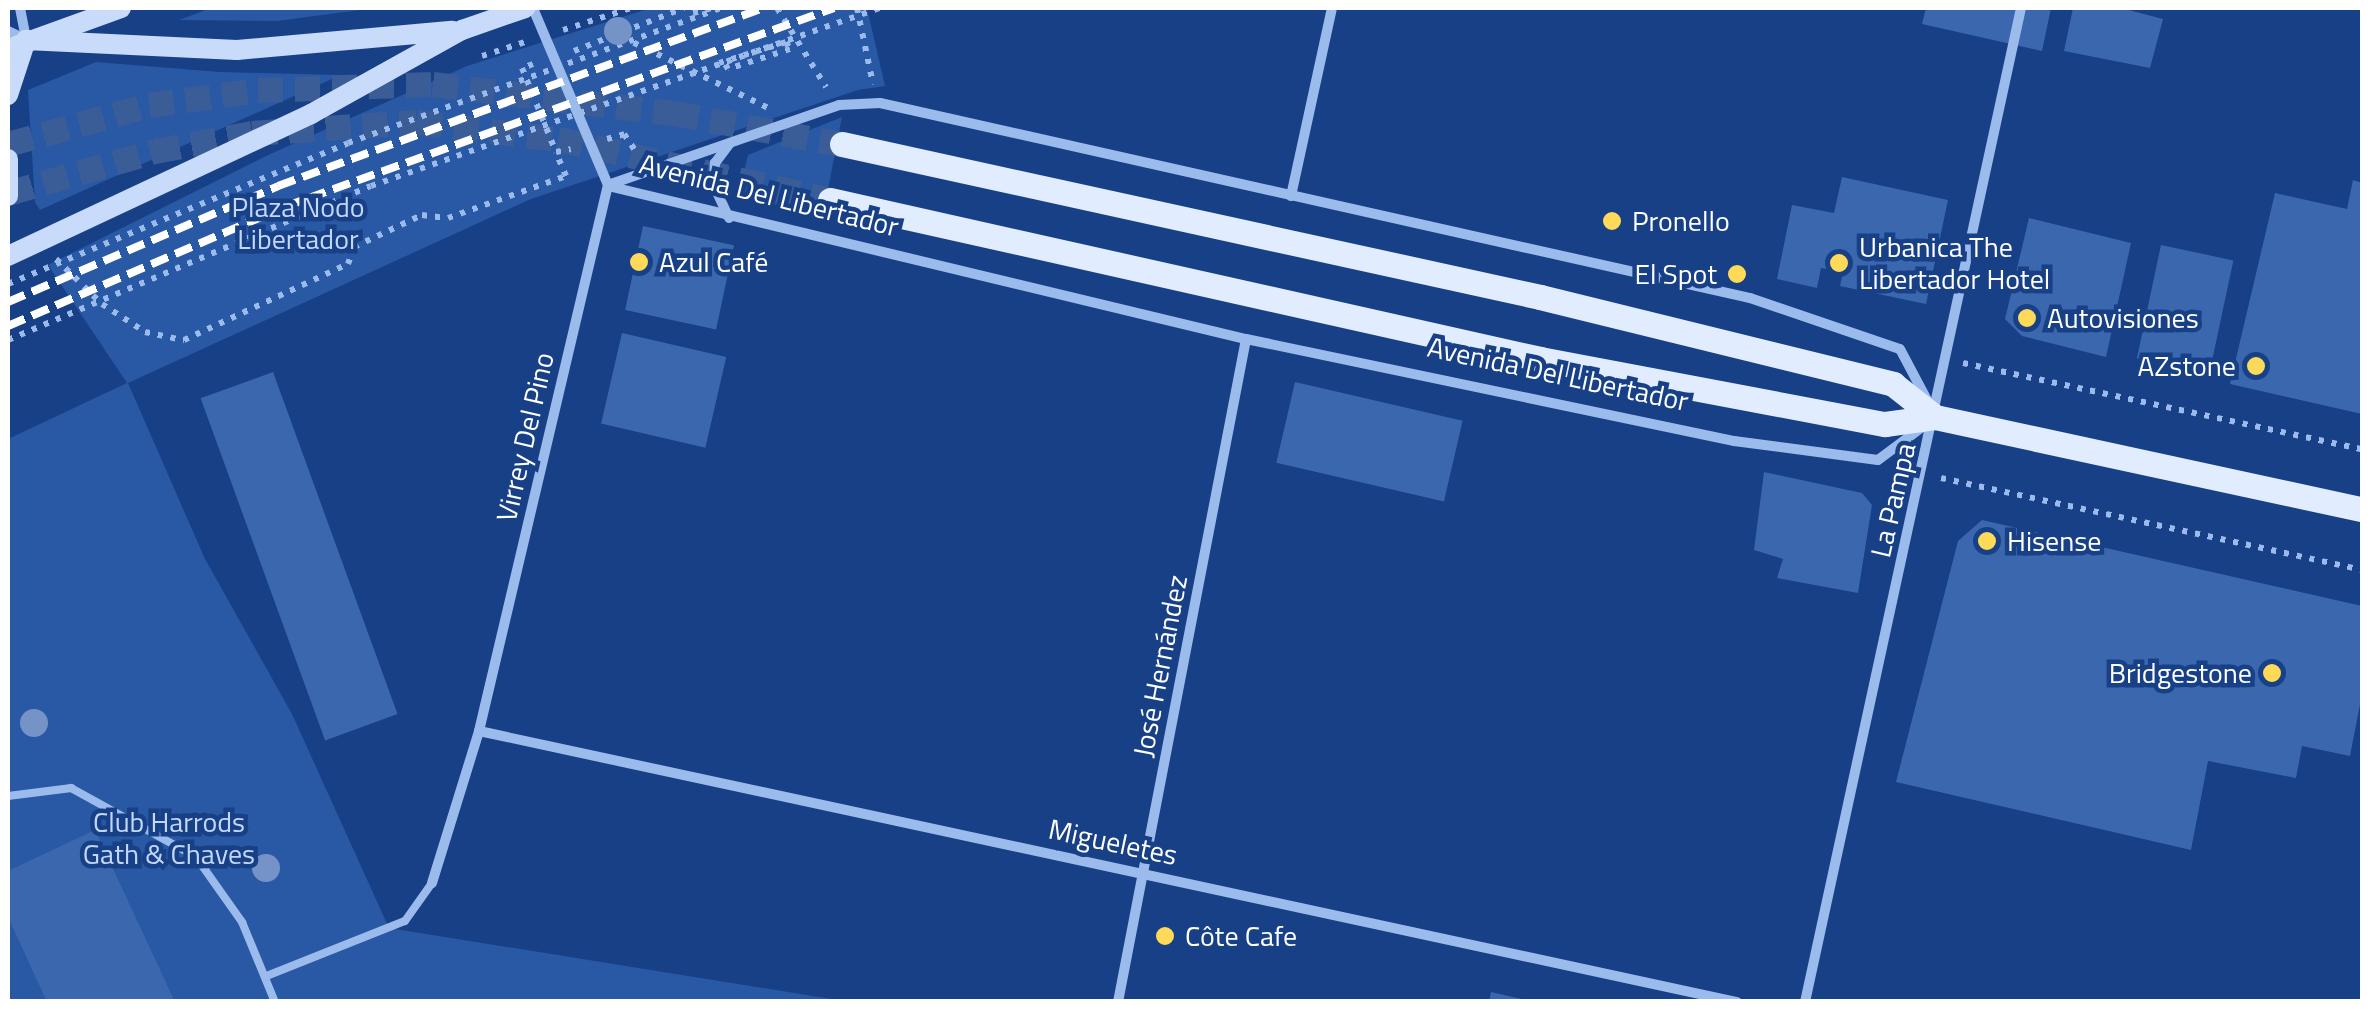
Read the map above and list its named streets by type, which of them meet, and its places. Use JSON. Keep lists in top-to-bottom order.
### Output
{
  "streets": {
    "main road": ["Avenida Del Libertador"],
    "street": [
      "Virrey Del Pino",
      "La Pampa",
      "José Hernández",
      "Migueletes"
    ]
  },
  "crossings": [
    ["Avenida Del Libertador", "Virrey Del Pino"],
    ["Avenida Del Libertador", "La Pampa"],
    ["Avenida Del Libertador", "José Hernández"],
    ["Virrey Del Pino", "Migueletes"],
    ["José Hernández", "Migueletes"]
  ],
  "parks": ["Plaza Nodo Libertador", "Club Harrods Gath & Chaves"],
  "places": [
    "Pronello",
    "Azul Café",
    "Urbanica The Libertador Hotel",
    "El Spot",
    "Autovisiones",
    "AZstone",
    "Hisense",
    "Bridgestone",
    "Côte Cafe"
  ]
}
